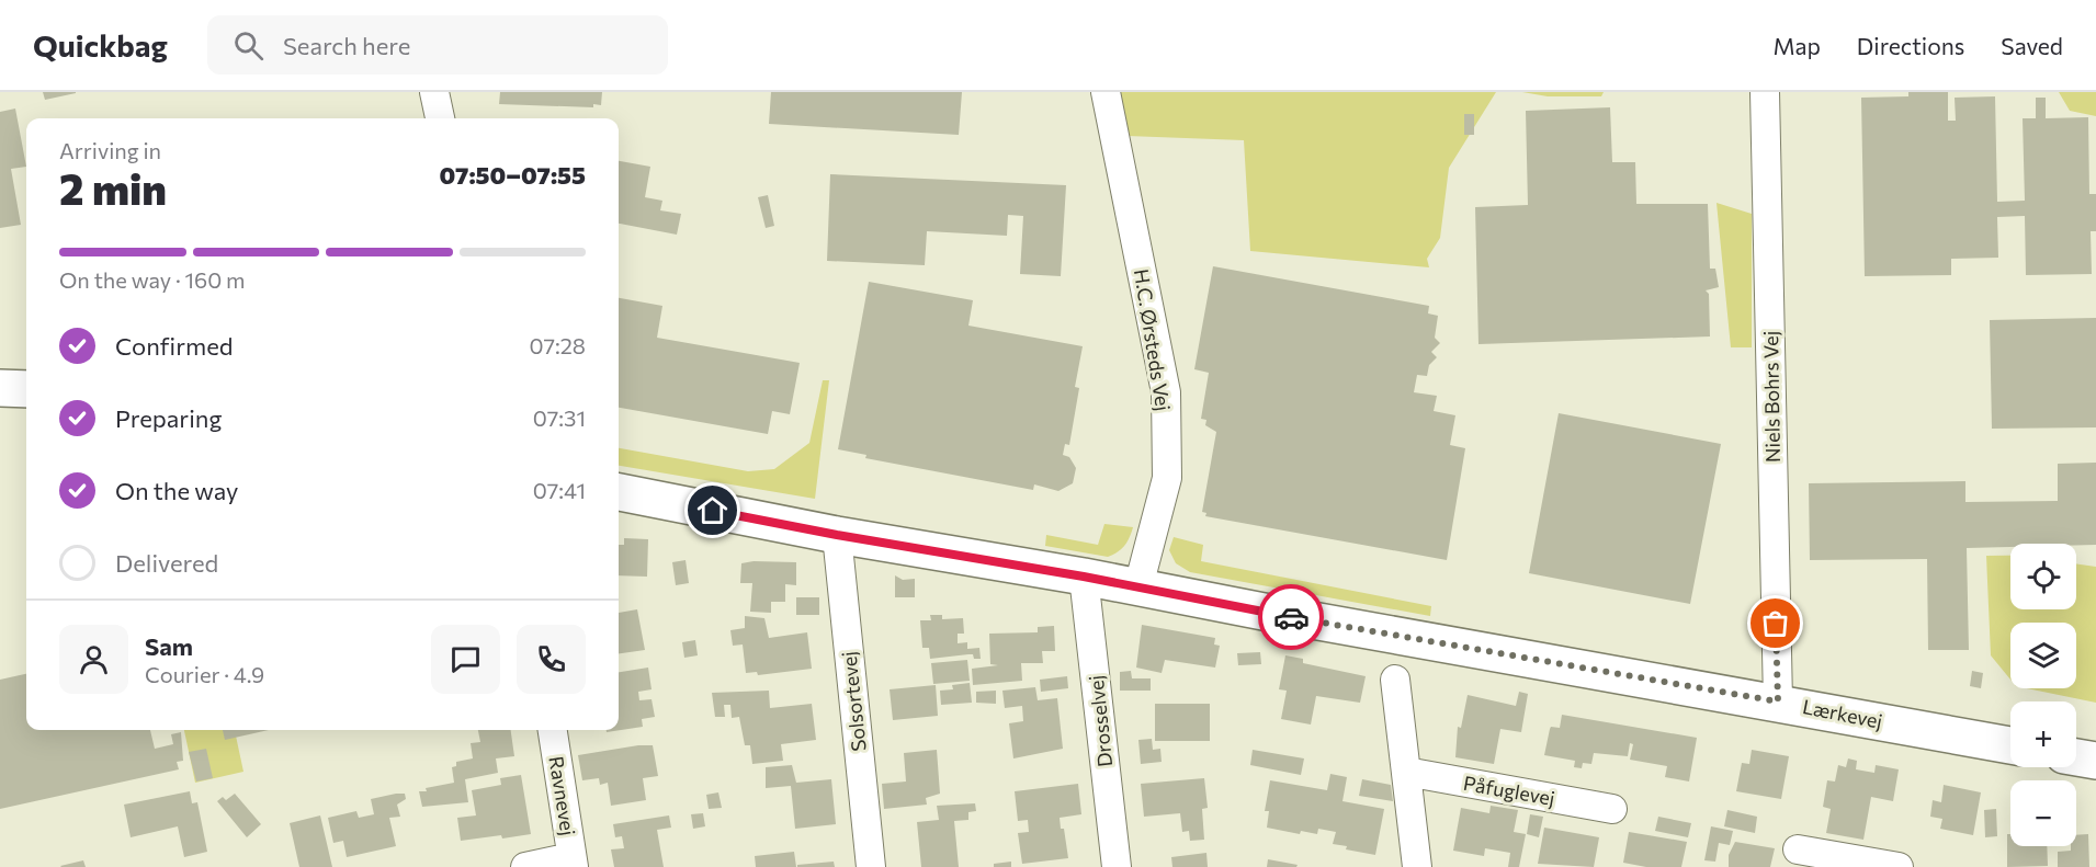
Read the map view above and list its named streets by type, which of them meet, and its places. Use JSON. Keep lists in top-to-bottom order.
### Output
{
  "streets": {
    "street": [
      "H.C. Ørsteds Vej",
      "Niels Bohrs Vej",
      "Solsortevej",
      "Lærkevej",
      "Drosselvej",
      "Påfuglevej",
      "Ravnevej"
    ]
  },
  "crossings": [
    ["H.C. Ørsteds Vej", "Lærkevej"],
    ["Niels Bohrs Vej", "Lærkevej"],
    ["Solsortevej", "Lærkevej"],
    ["Lærkevej", "Drosselvej"]
  ],
  "page": {
    "header": "Quickbag",
    "search": "Search here",
    "nav": ["Map", "Directions", "Saved"],
    "heading": ["2 min", "Arriving in", "07:50–07:55"],
    "panel": ["Sam", "Courier · 4.9"],
    "bar": "On the way · 160 m",
    "list": [
      ["Confirmed", "07:28"],
      ["Preparing", "07:31"],
      ["On the way", "07:41"],
      "Delivered"
    ],
    "map_buttons": ["+", "−"]
  }
}
